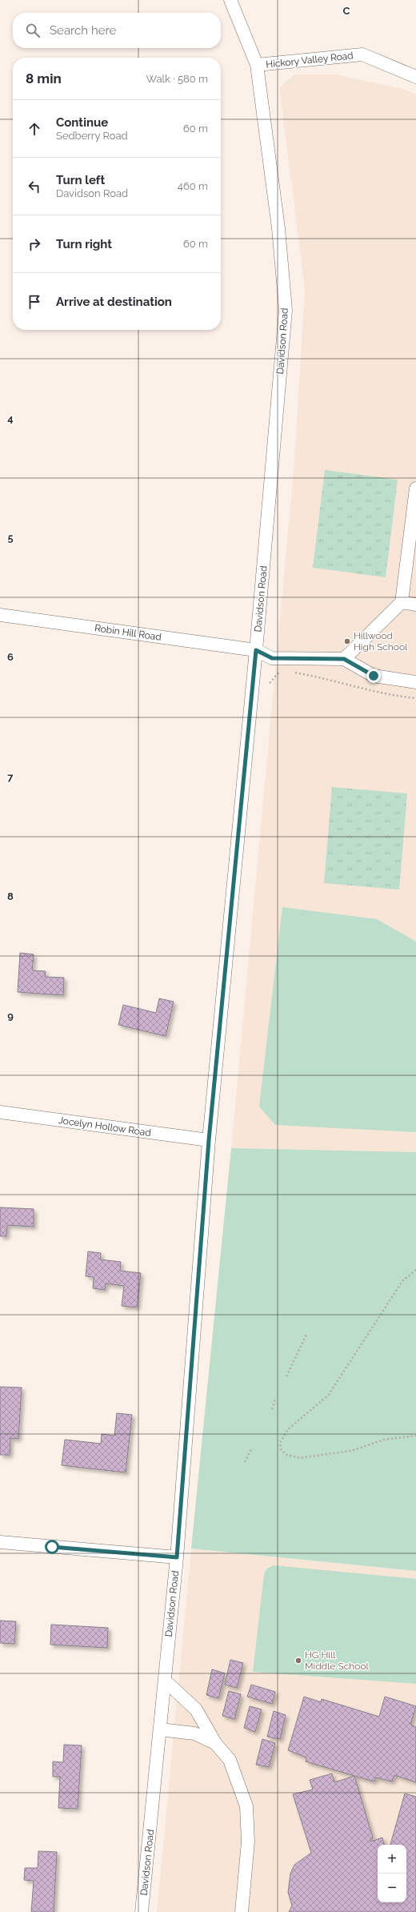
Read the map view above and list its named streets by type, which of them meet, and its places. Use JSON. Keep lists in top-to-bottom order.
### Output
{
  "streets": {
    "street": [
      "Hickory Valley Road",
      "Davidson Road",
      "Robin Hill Road",
      "Jocelyn Hollow Road"
    ]
  },
  "crossings": [
    ["Hickory Valley Road", "Davidson Road"],
    ["Davidson Road", "Robin Hill Road"],
    ["Davidson Road", "Jocelyn Hollow Road"]
  ],
  "places": ["Hillwood High School", "HG Hill Middle School"],
  "page": {
    "search": "Search here",
    "heading": ["8 min", "Walk · 580 m"],
    "list": [
      ["Continue", "Sedberry Road", "60 m"],
      ["Turn left", "Davidson Road", "460 m"],
      ["Turn right", "60 m"],
      "Arrive at destination"
    ],
    "map_buttons": ["+", "−"]
  },
  "grid": {
    "columns": ["C"],
    "rows": [
      "4",
      "5",
      "6",
      "7",
      "8",
      "9"
    ]
  }
}
